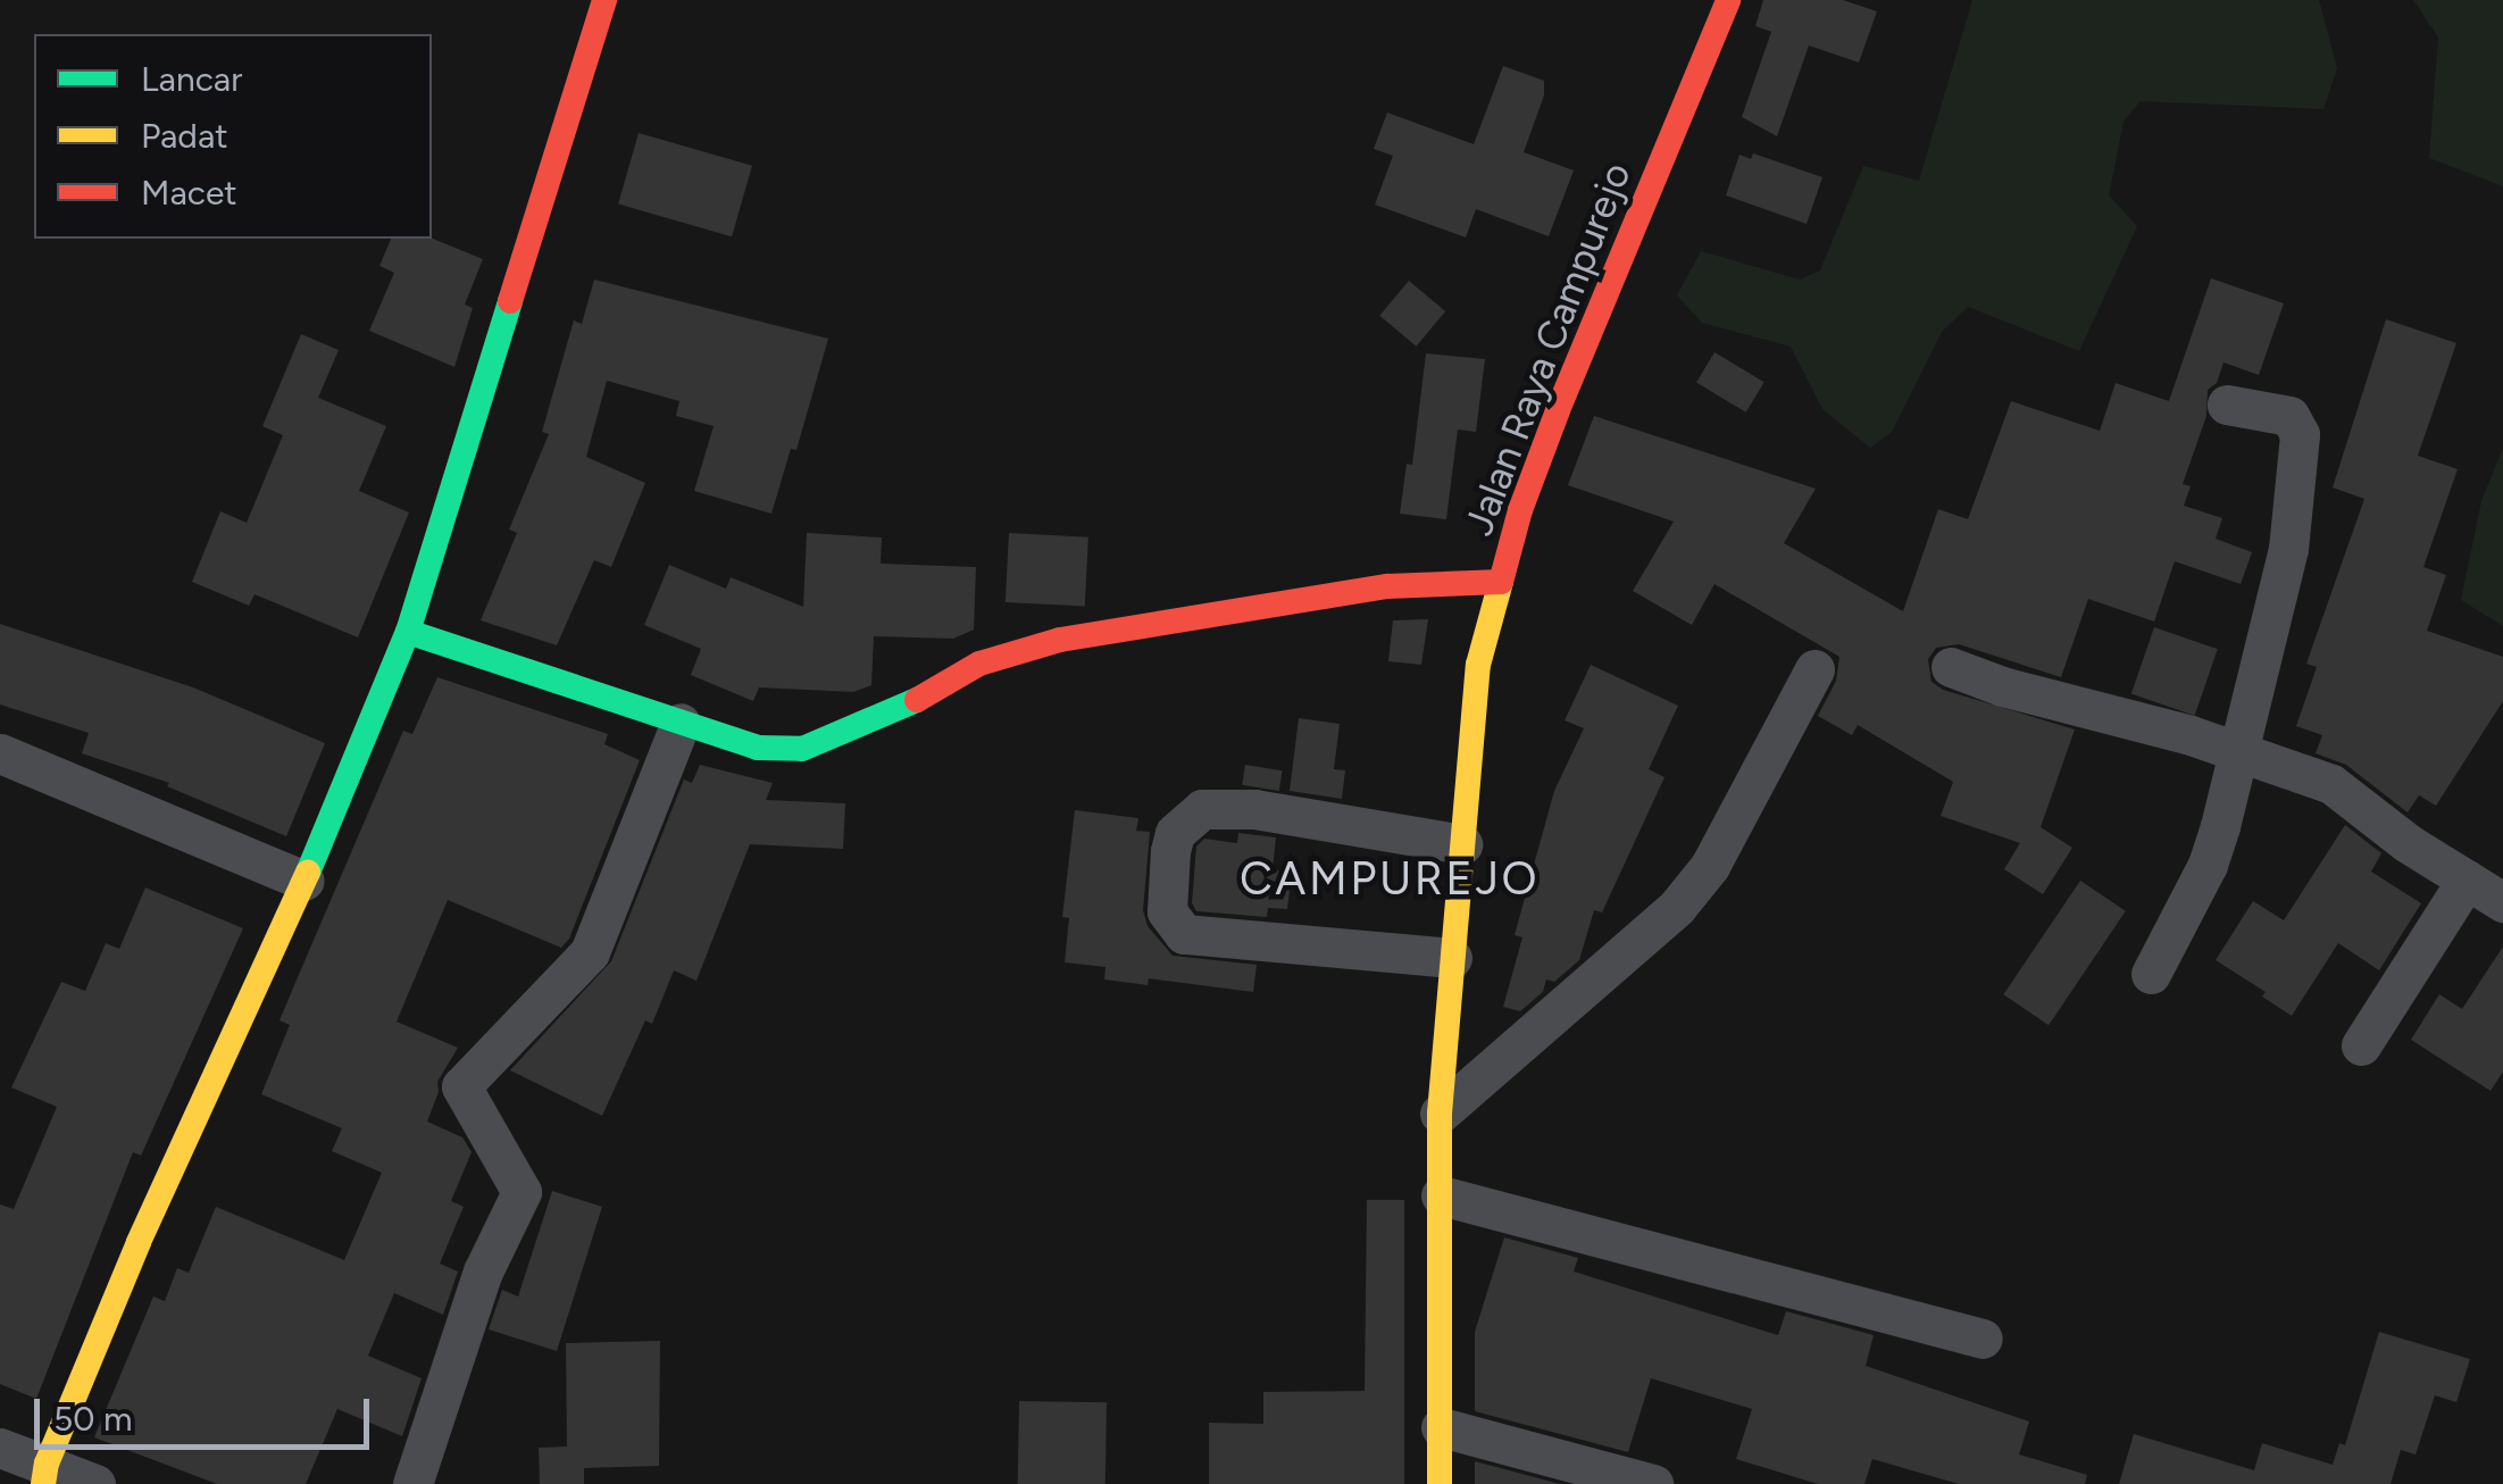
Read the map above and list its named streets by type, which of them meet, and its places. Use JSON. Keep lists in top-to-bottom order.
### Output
{
  "streets": {
    "street": ["Jalan Raya Campurejo"]
  },
  "districts": ["CAMPUREJO"],
  "legend": ["Lancar", "Padat", "Macet"],
  "scale_bar": "50 m"
}
